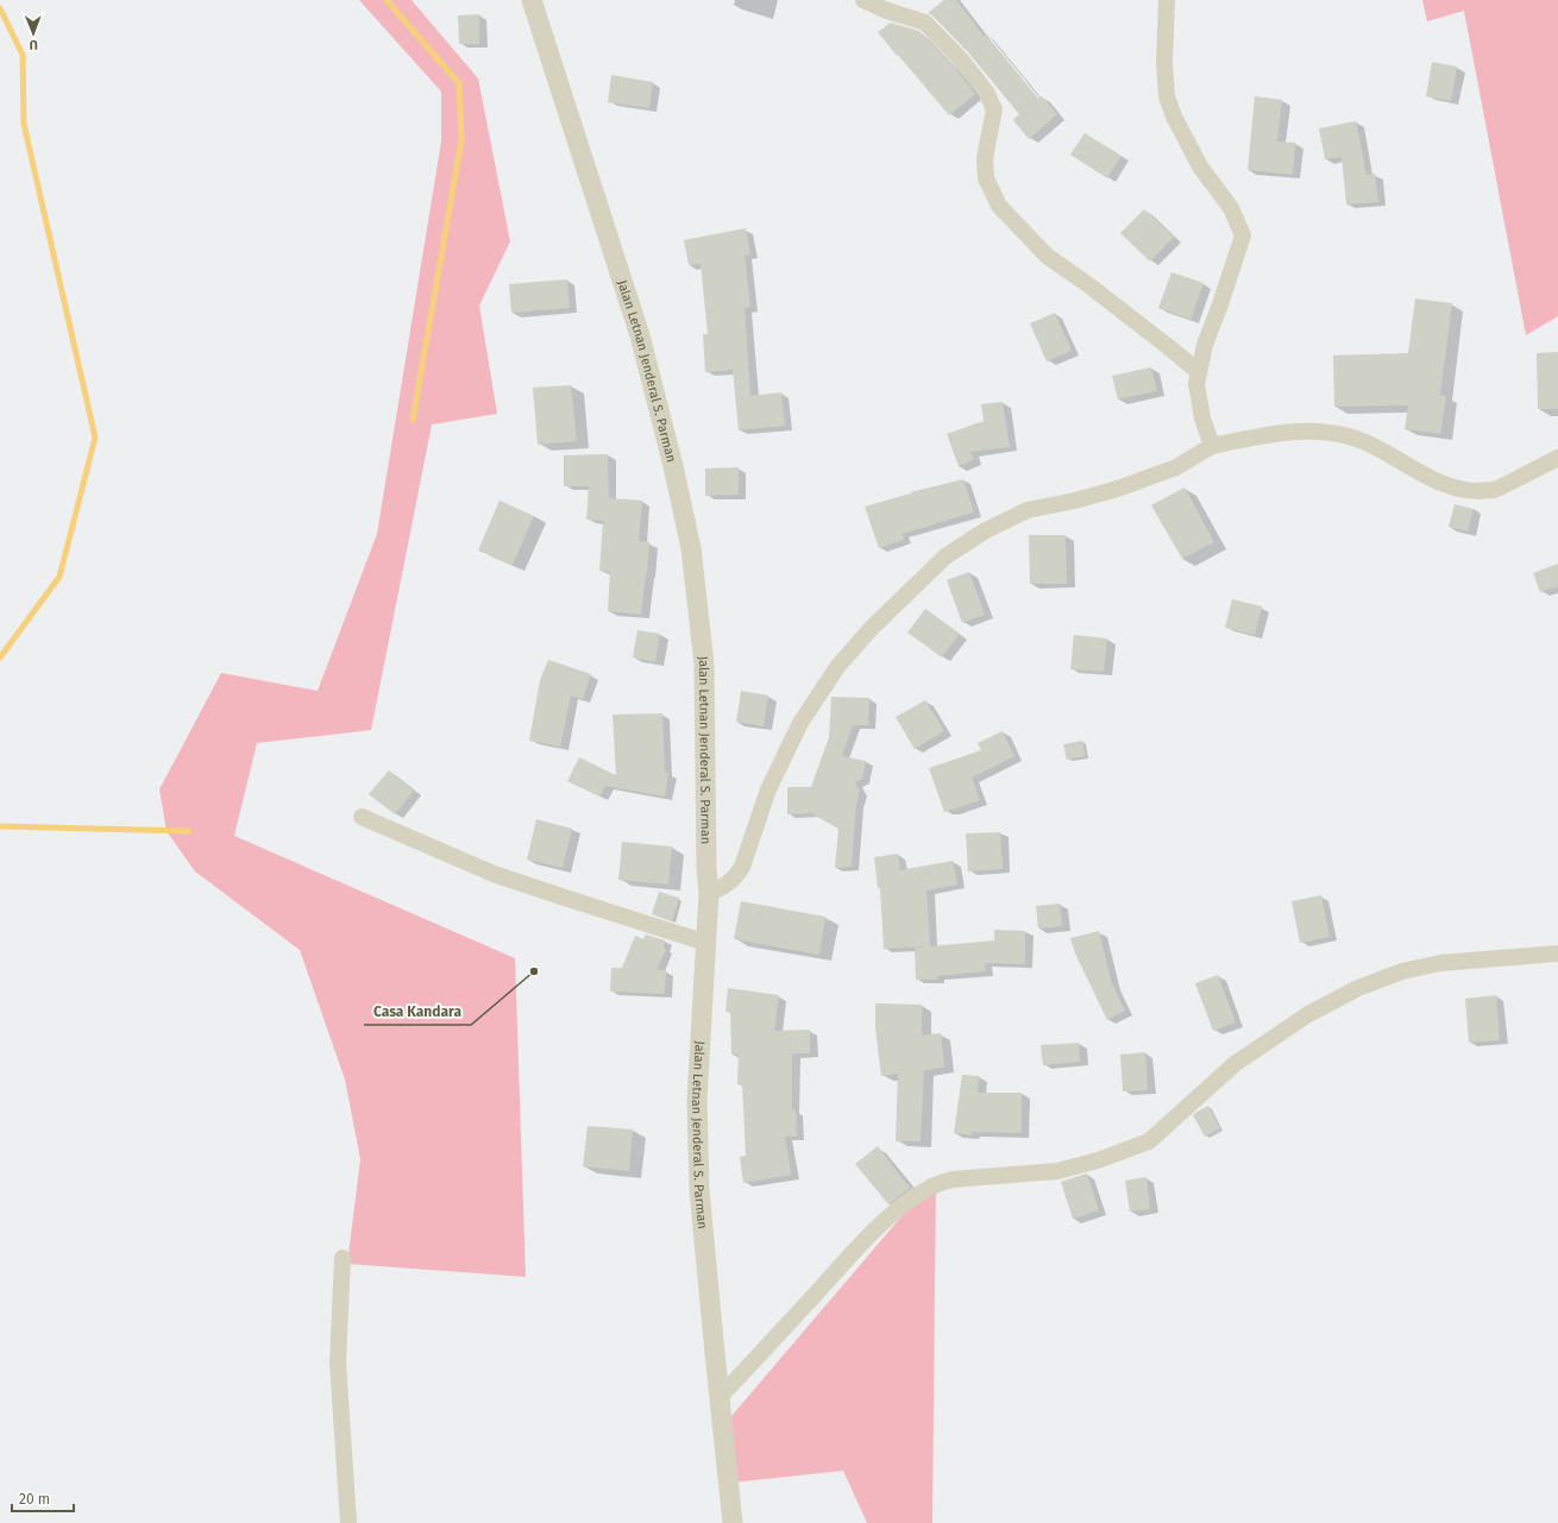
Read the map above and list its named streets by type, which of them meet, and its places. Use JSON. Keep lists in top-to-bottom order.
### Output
{
  "streets": {
    "street": ["Jalan Letnan Jenderal S. Parman"]
  },
  "places": ["Casa Kandara"],
  "scale_bar": "20 m",
  "north": "bottom"
}
